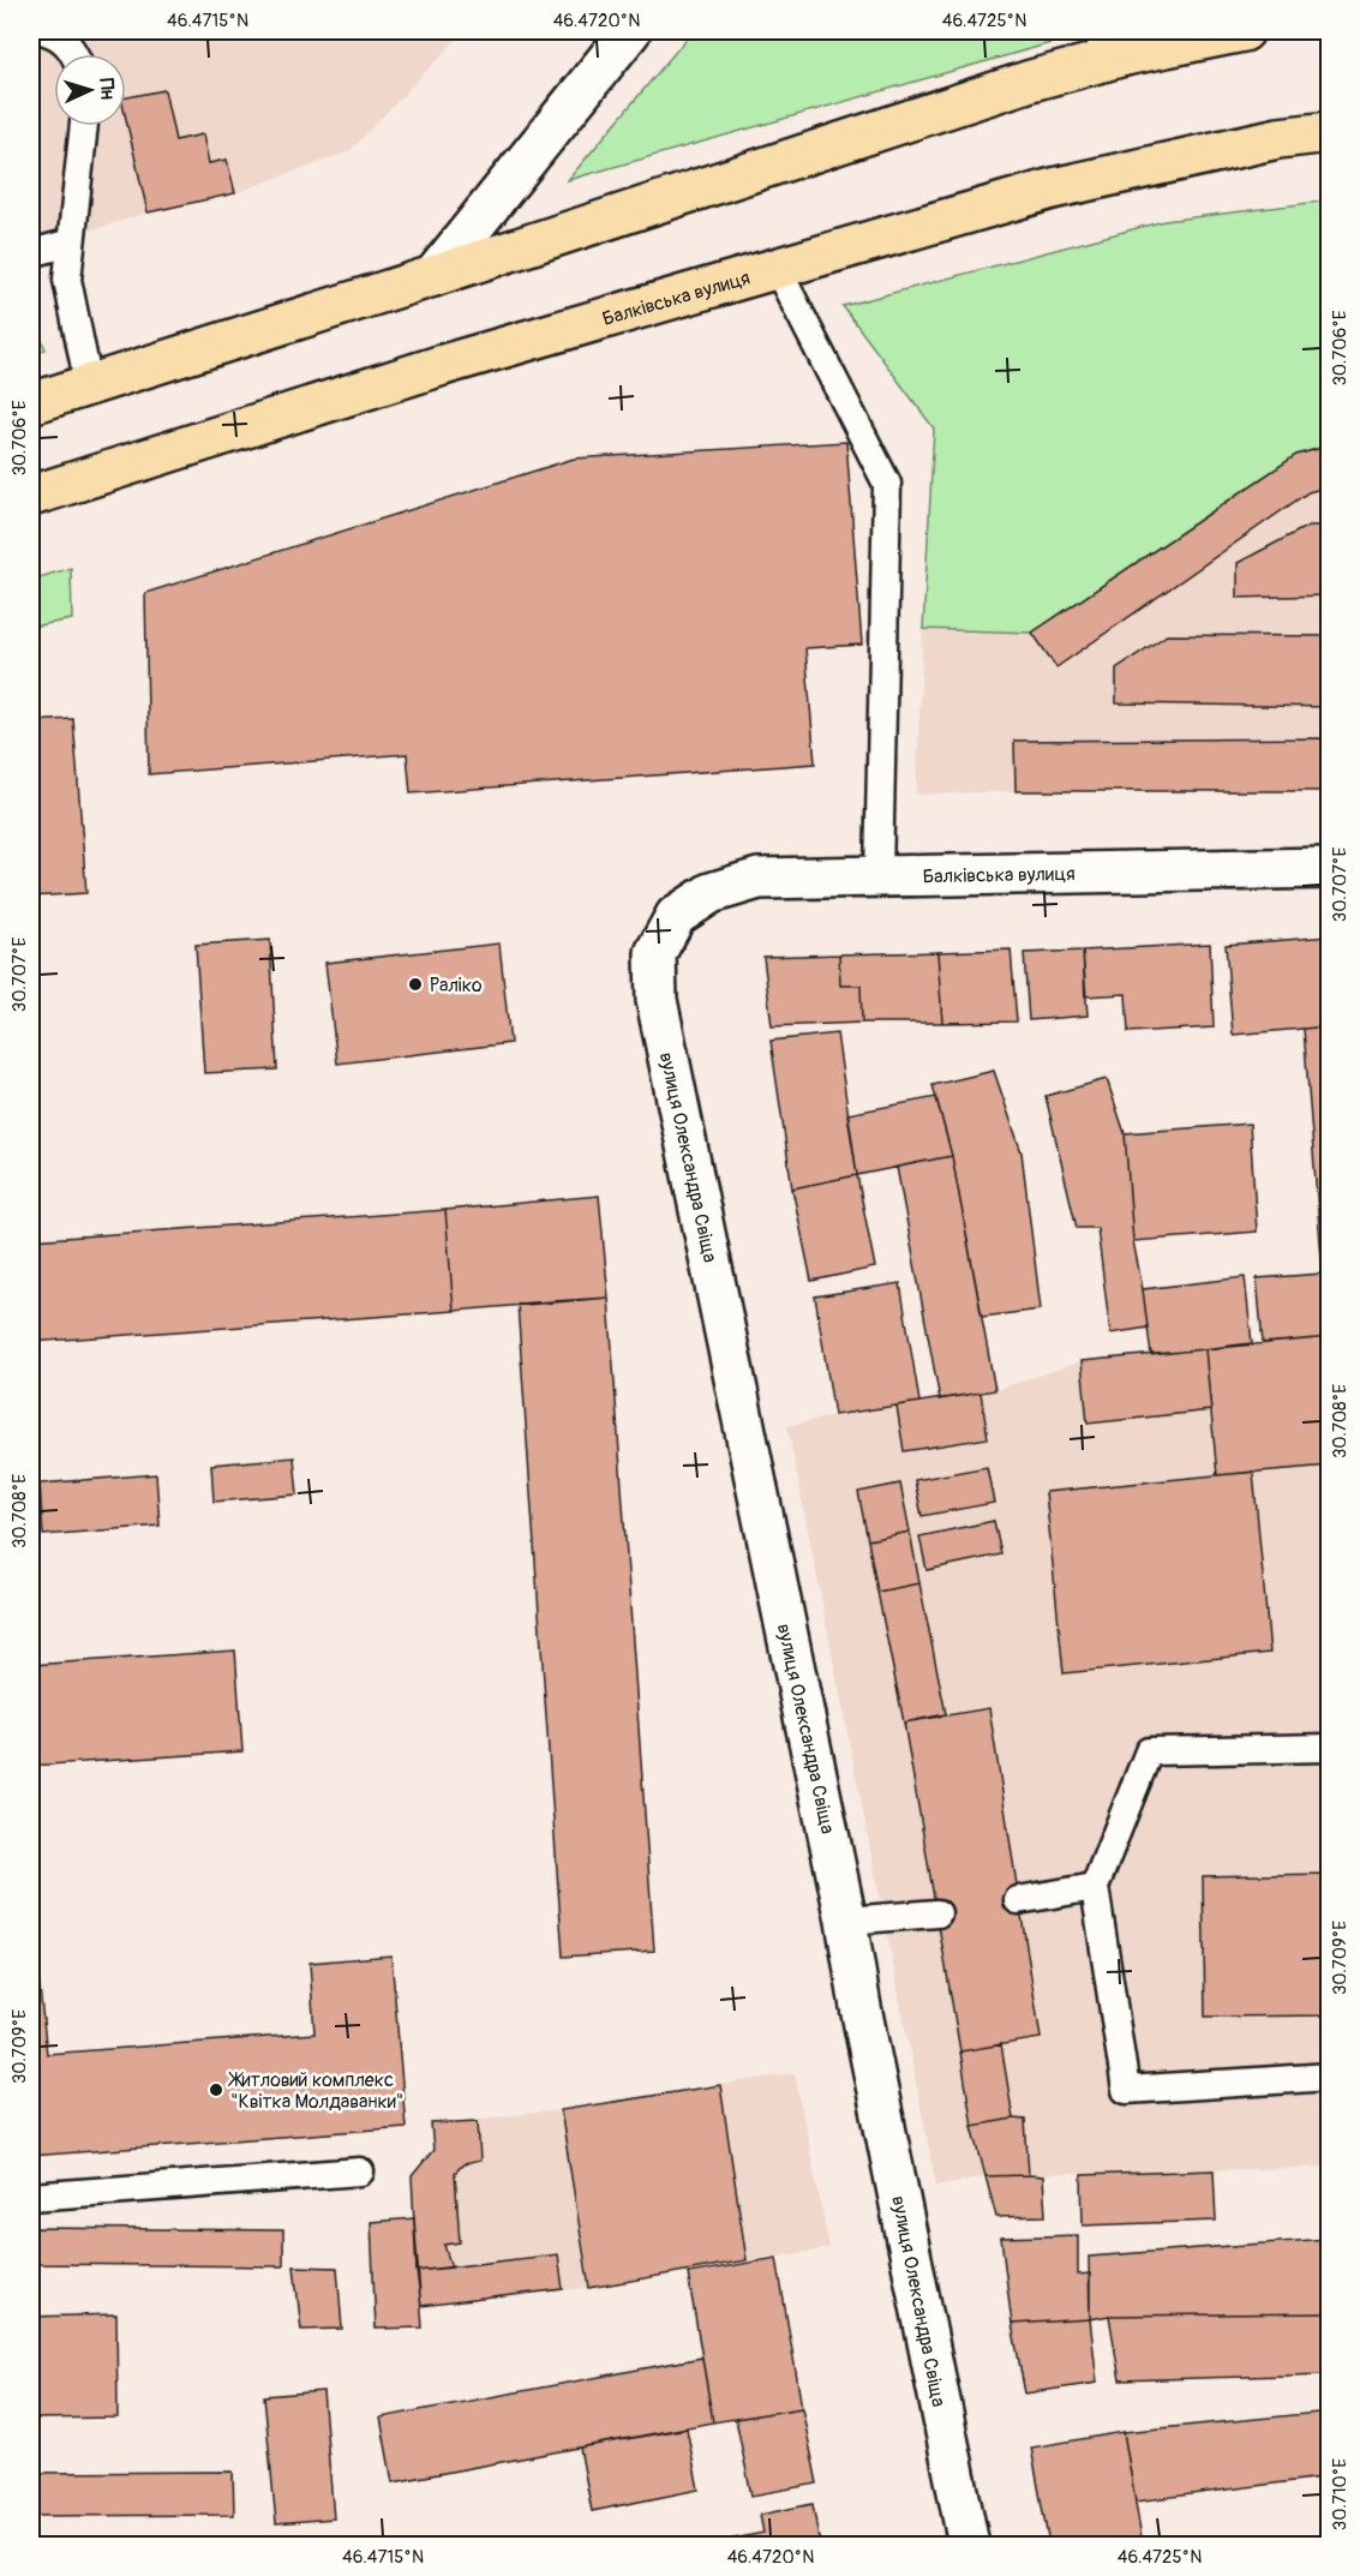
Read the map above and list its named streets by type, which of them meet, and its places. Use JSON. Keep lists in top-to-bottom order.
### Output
{
  "streets": {
    "main road": ["Балківська вулиця"],
    "street": ["вулиця Олександра Свіща"]
  },
  "crossings": [
    ["Балківська вулиця", "вулиця Олександра Свіща"]
  ],
  "places": ["Раліко", "Житловий комплекс \"Квітка Молдаванки\""],
  "north": "right",
  "coordinates": [
    "46.4715°N",
    "46.4720°N",
    "46.4725°N",
    "30.706°E",
    "30.707°E",
    "30.708°E",
    "30.709°E",
    "30.710°E"
  ]
}
